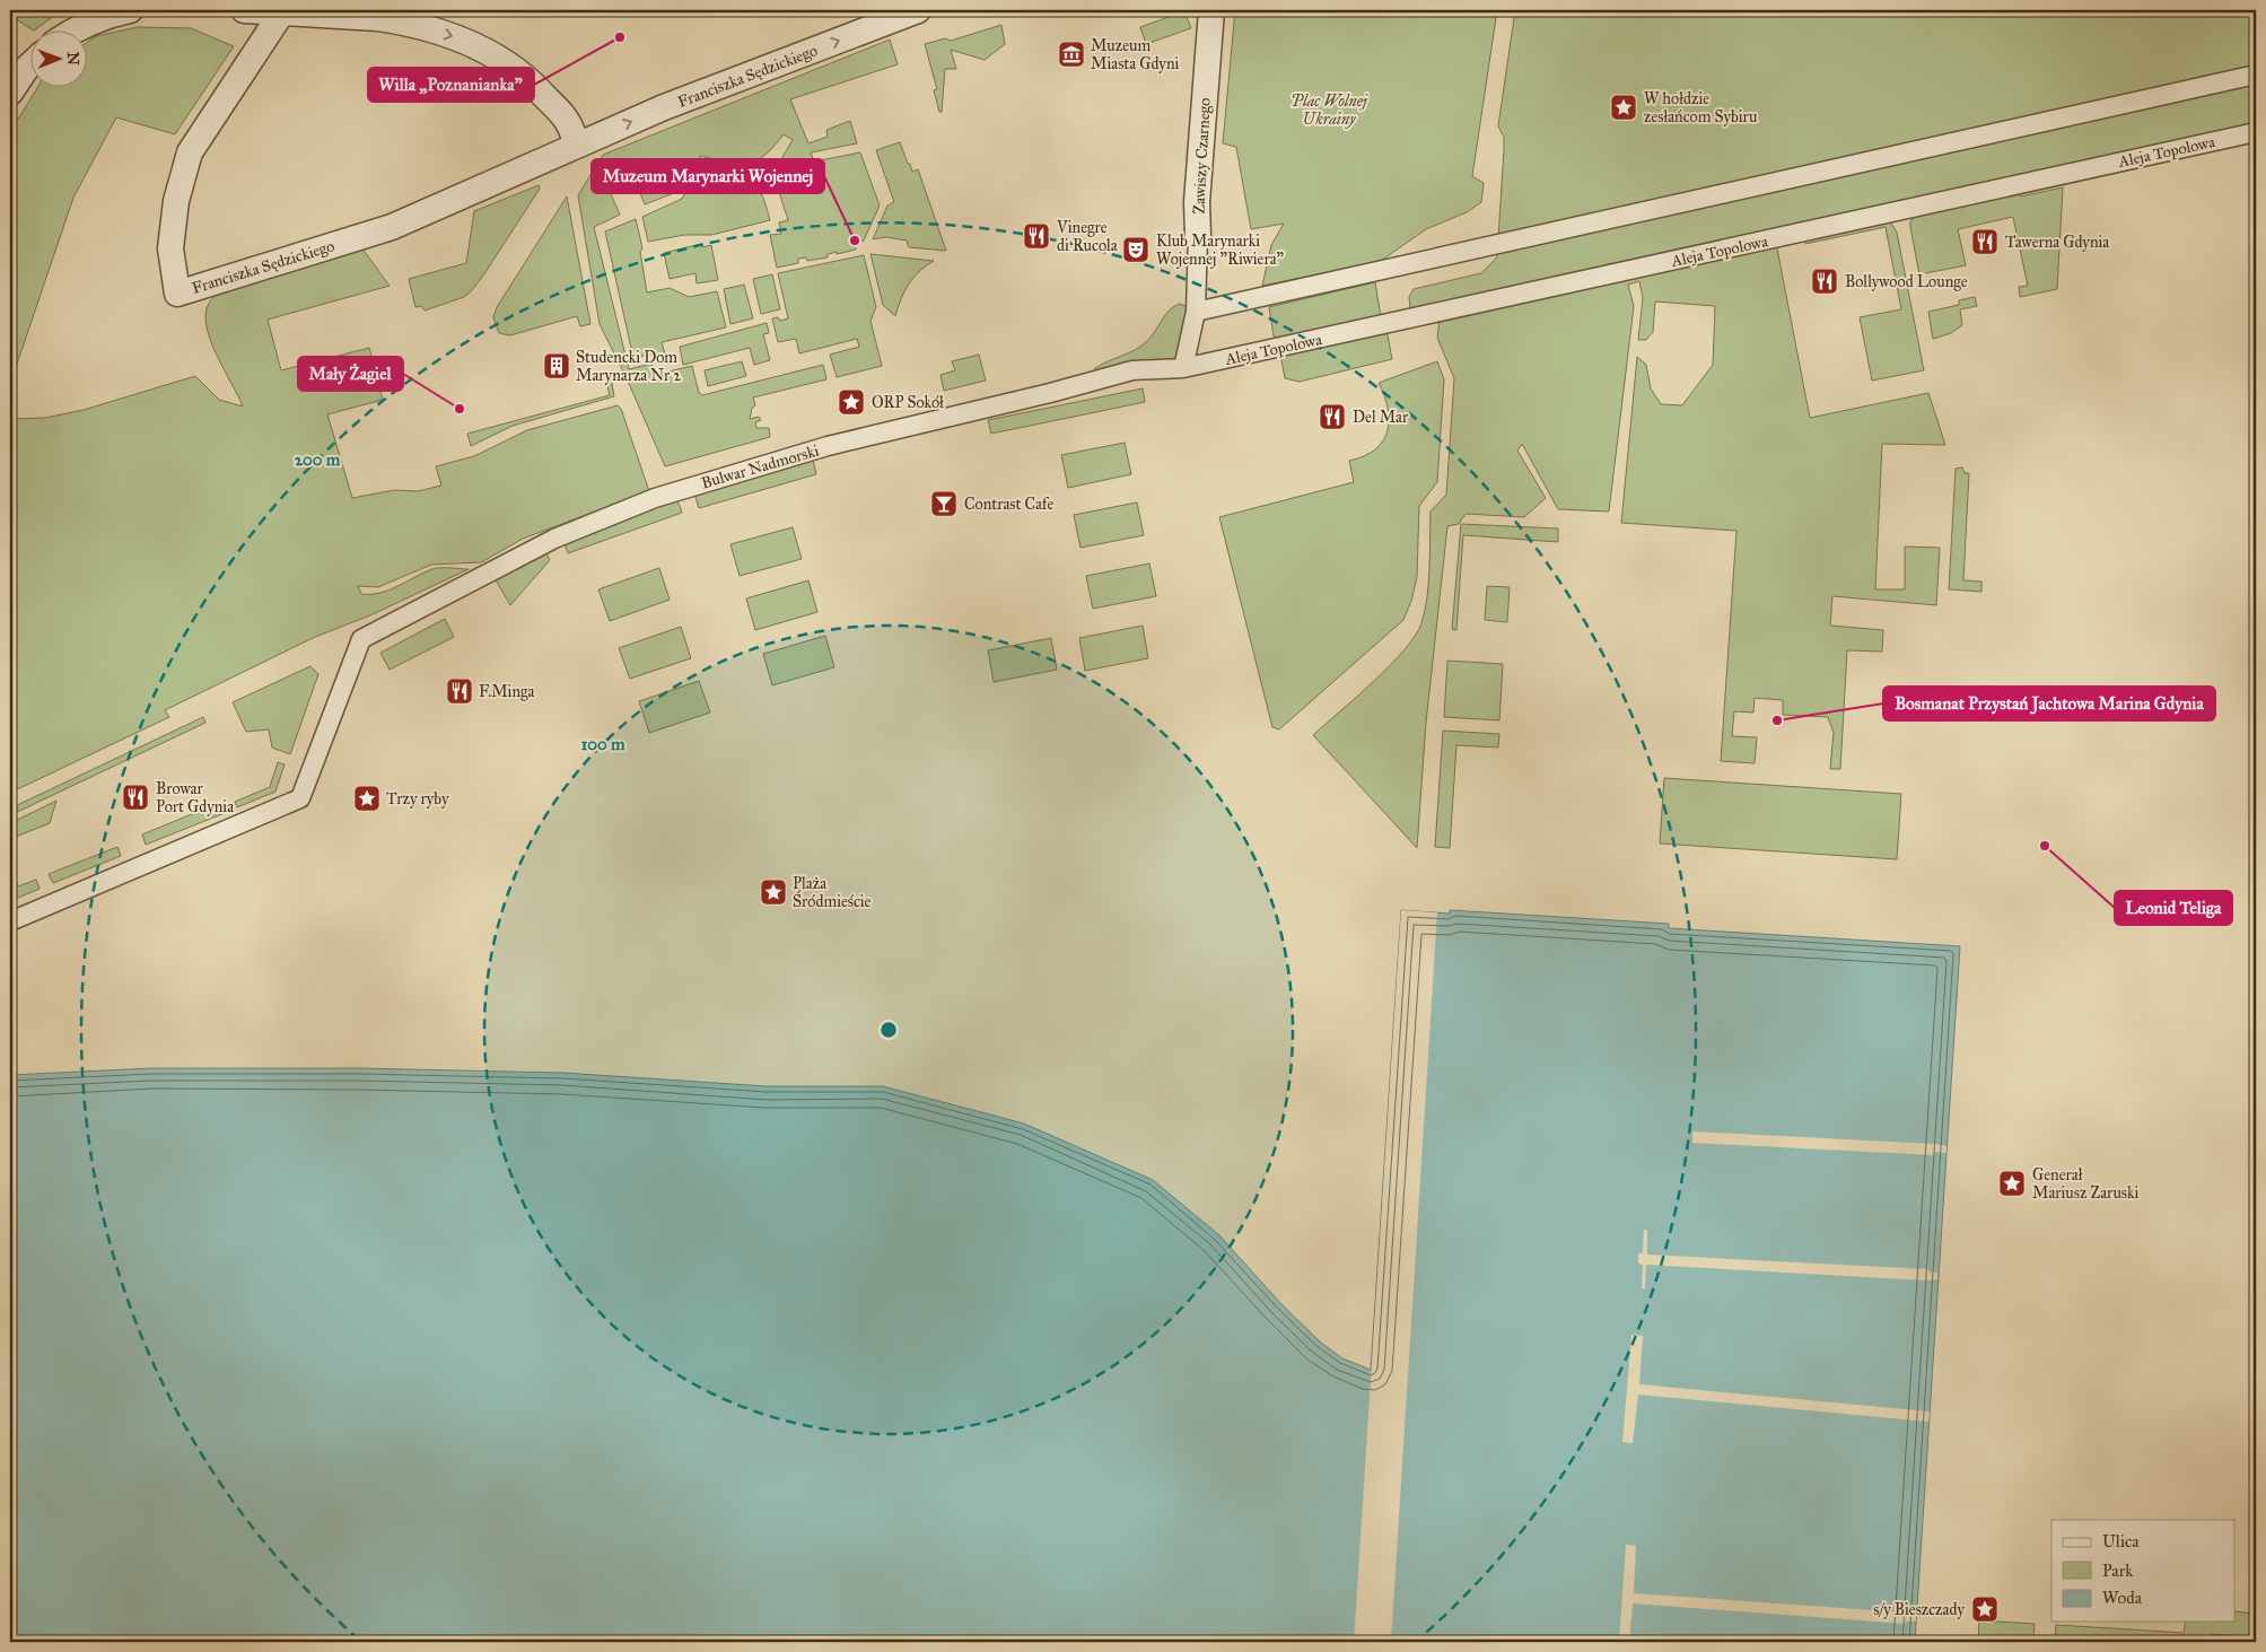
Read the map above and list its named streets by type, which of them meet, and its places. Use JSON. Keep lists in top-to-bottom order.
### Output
{
  "streets": {
    "street": [
      "Franciszka Sędzickiego",
      "Aleja Topolowa",
      "Zawiszy Czarnego",
      "Bulwar Nadmorski"
    ]
  },
  "crossings": [
    ["Aleja Topolowa", "Zawiszy Czarnego"],
    ["Aleja Topolowa", "Bulwar Nadmorski"],
    ["Zawiszy Czarnego", "Bulwar Nadmorski"]
  ],
  "parks": ["Plac Wolnej Ukrainy"],
  "places": {
    "other": [
      "Willa „Poznanianka”",
      "Muzeum Marynarki Wojennej",
      "Mały Żagiel",
      "Bosmanat Przystań Jachtowa Marina Gdynia",
      "Leonid Teliga"
    ],
    "museum": ["Muzeum Miasta Gdyni"],
    "place": [
      "W hołdzie zesłańcom Sybiru",
      "ORP Sokół",
      "Trzy ryby",
      "Plaża Śródmieście",
      "Generał Mariusz Zaruski",
      "s/y Bieszczady"
    ],
    "restaurant": [
      "Vinegre di Rucola",
      "Tawerna Gdynia",
      "Bollywood Lounge",
      "Del Mar",
      "F.Minga",
      "Browar Port Gdynia"
    ],
    "theatre": ["Klub Marynarki Wojennej \"Riwiera\""],
    "building": ["Studencki Dom Marynarza Nr 2"],
    "bar": ["Contrast Cafe"]
  },
  "legend": ["Ulica", "Park", "Woda"],
  "north": "right",
  "rings": ["200 m", "100 m"]
}
